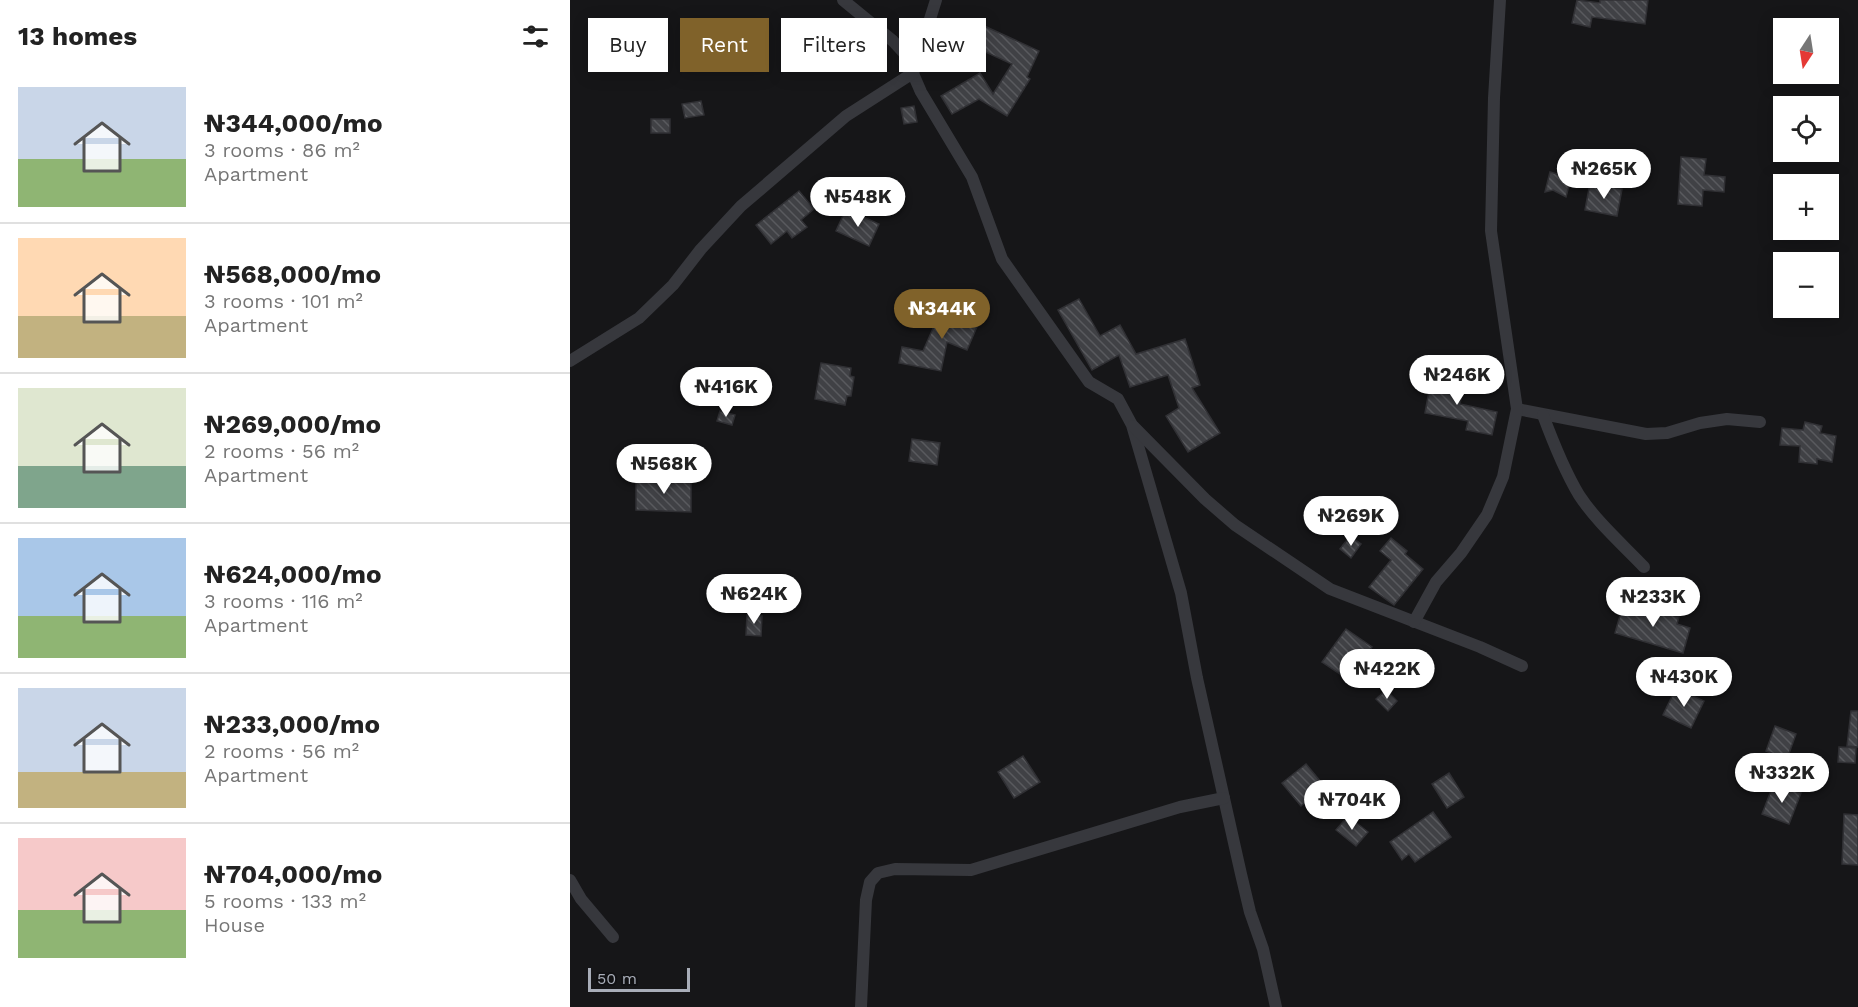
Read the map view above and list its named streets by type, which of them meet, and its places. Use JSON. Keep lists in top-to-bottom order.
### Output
{
  "scale_bar": "50 m",
  "north": "bottom",
  "page": {
    "heading": "13 homes",
    "map_buttons": ["+", "−"],
    "chip": [
      "Buy",
      "Rent",
      "Filters",
      "New"
    ],
    "list": [
      {
        "name": "₦344,000/mo",
        "note": "3 rooms · 86 m² · Apartment"
      },
      {
        "name": "₦568,000/mo",
        "note": "3 rooms · 101 m² · Apartment"
      },
      {
        "name": "₦269,000/mo",
        "note": "2 rooms · 56 m² · Apartment"
      },
      {
        "name": "₦624,000/mo",
        "note": "3 rooms · 116 m² · Apartment"
      },
      {
        "name": "₦233,000/mo",
        "note": "2 rooms · 56 m² · Apartment"
      },
      {
        "name": "₦704,000/mo",
        "note": "5 rooms · 133 m² · House"
      }
    ],
    "price": [
      "₦265K",
      "₦548K",
      "₦344K",
      "₦246K",
      "₦416K",
      "₦568K",
      "₦269K",
      "₦624K",
      "₦233K",
      "₦422K",
      "₦430K",
      "₦332K",
      "₦704K"
    ],
    "scale": "50 m"
  }
}
